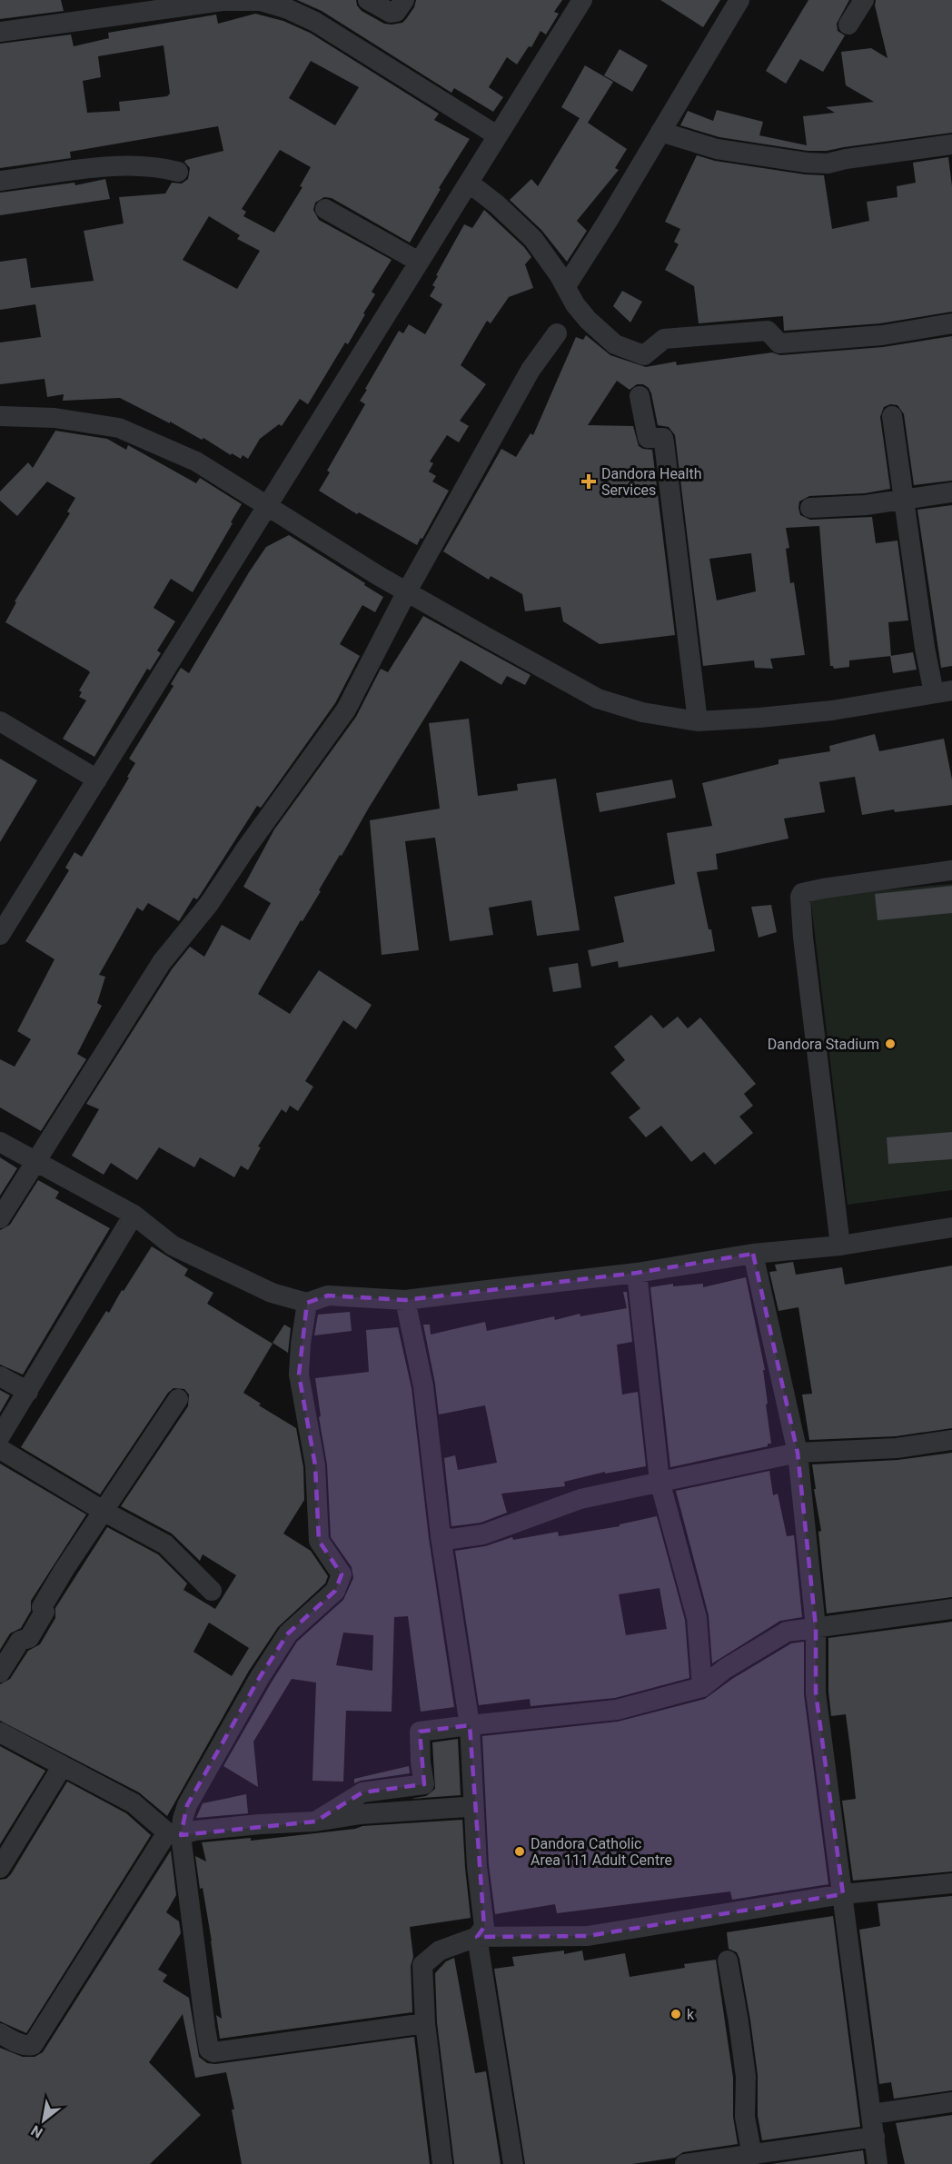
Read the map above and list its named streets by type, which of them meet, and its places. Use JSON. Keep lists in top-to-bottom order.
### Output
{
  "places": {
    "health": ["Dandora Health Services"],
    "other": ["Dandora Stadium", "Dandora Catholic Area 111 Adult Centre", "k"]
  },
  "north": "bottom left"
}
